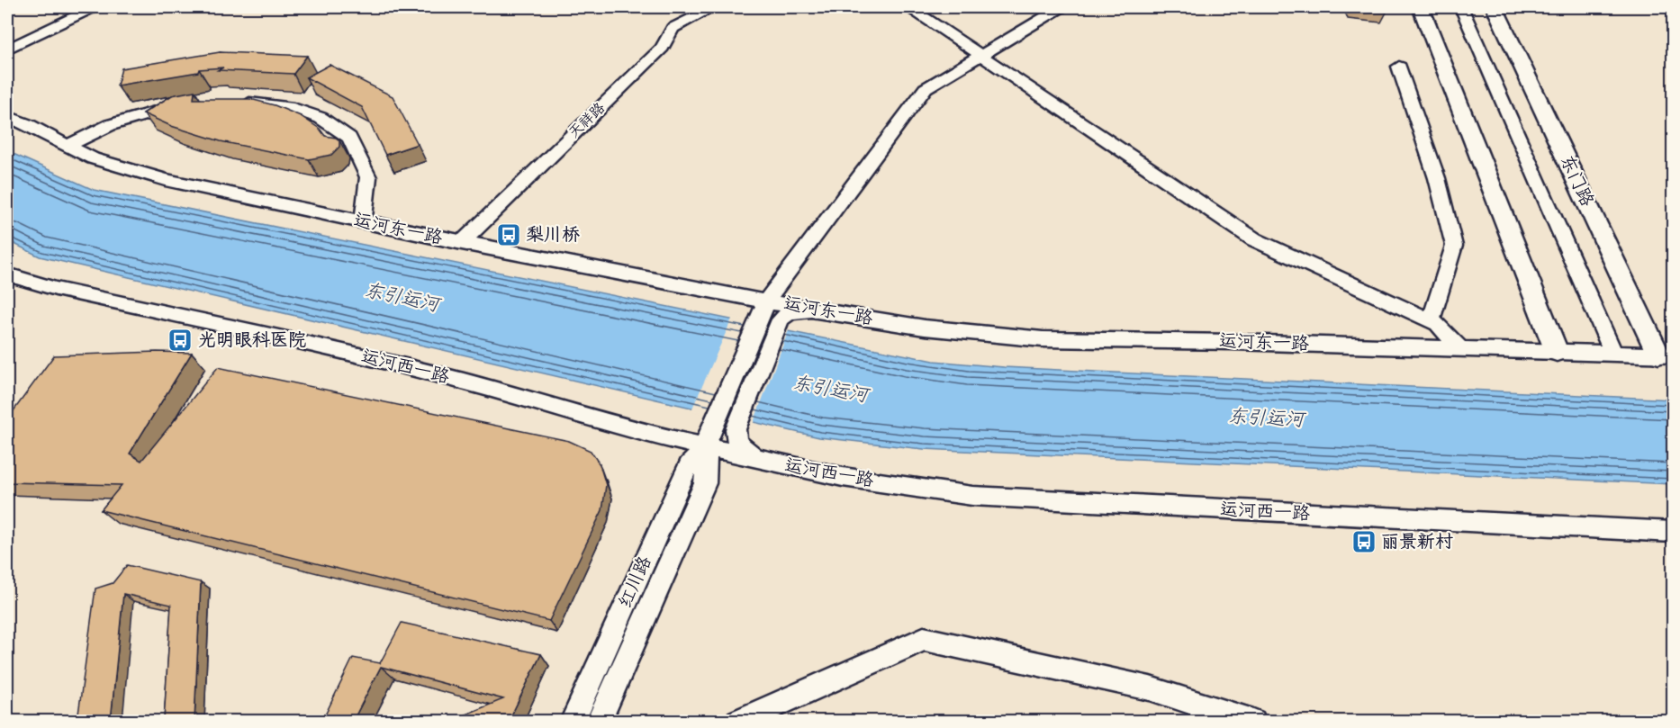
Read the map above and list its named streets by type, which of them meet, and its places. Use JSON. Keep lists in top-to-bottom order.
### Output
{
  "streets": {
    "main road": ["东门路"],
    "street": [
      "天祥路",
      "运河东一路",
      "运河西一路",
      "红川路"
    ]
  },
  "crossings": [
    ["天祥路", "运河东一路"],
    ["东门路", "运河东一路"],
    ["运河东一路", "红川路"],
    ["运河西一路", "红川路"]
  ],
  "water": ["东引运河"],
  "places": {
    "bus stop": ["梨川桥", "光明眼科医院", "丽景新村"]
  }
}
